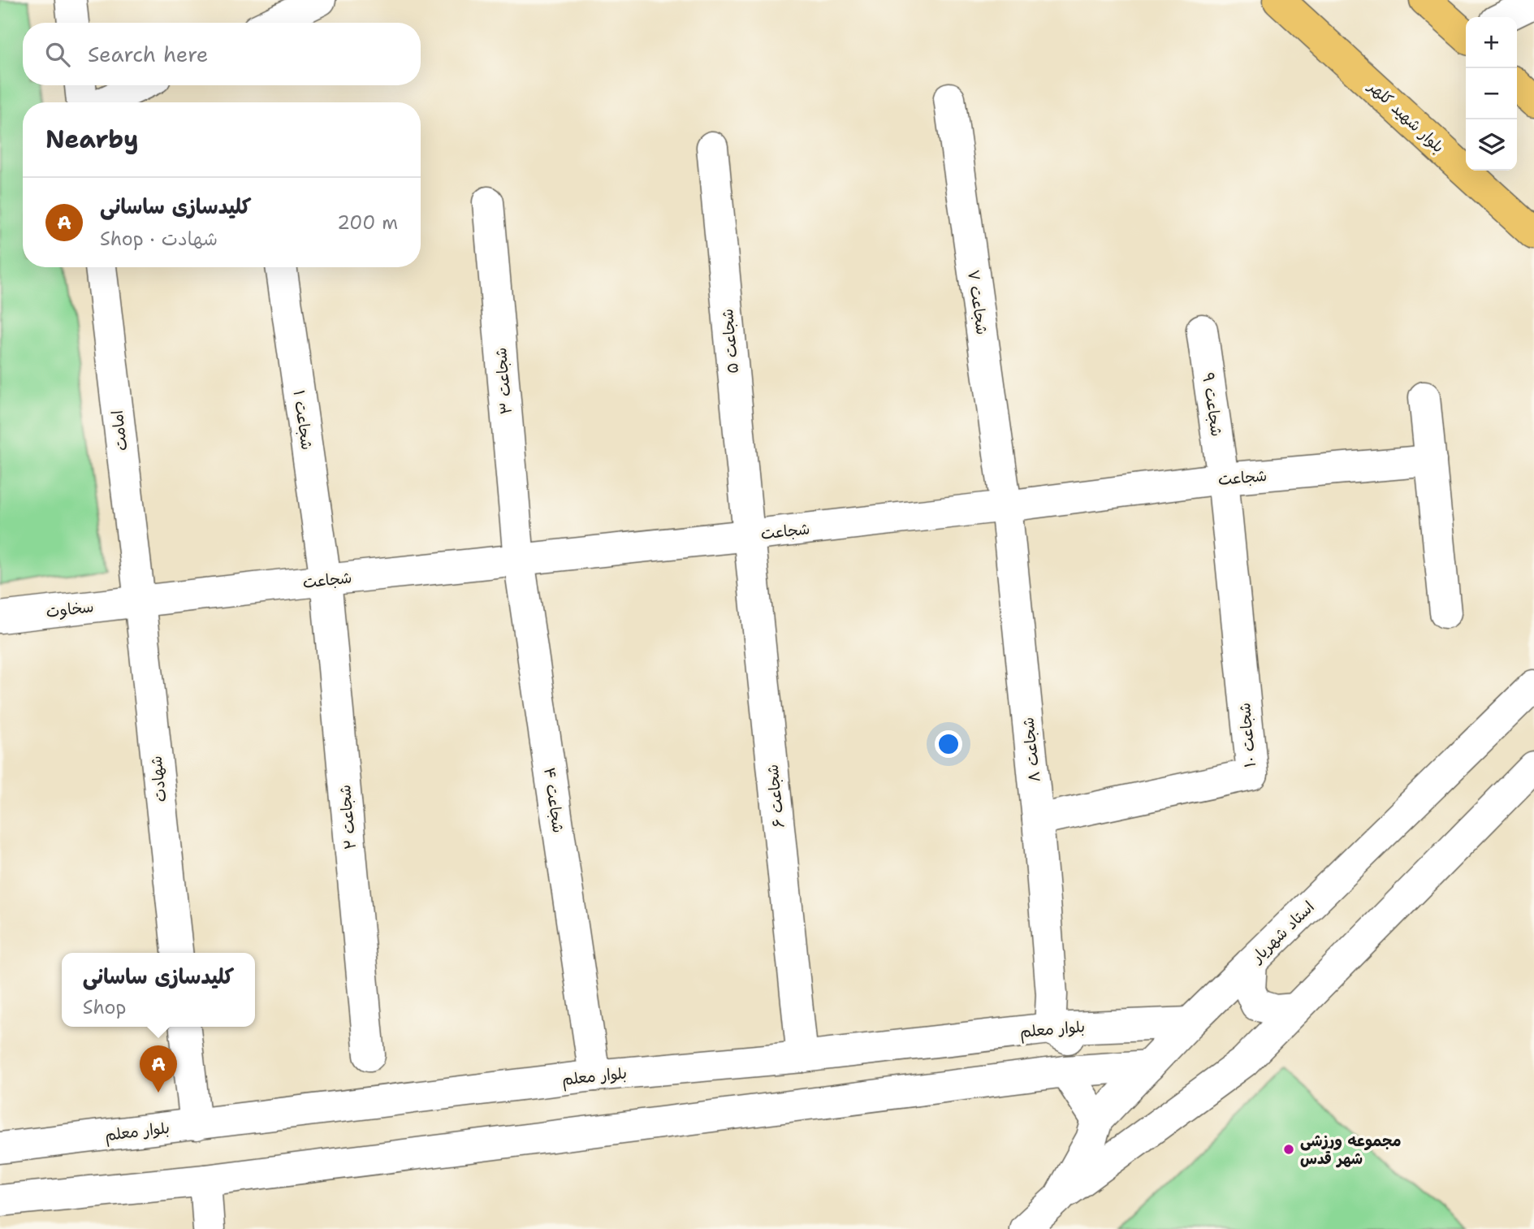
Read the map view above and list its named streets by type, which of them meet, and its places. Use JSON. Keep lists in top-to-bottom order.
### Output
{
  "streets": {
    "main road": ["بلوار شهید کلهر"],
    "street": [
      "شجاعت ۷",
      "شجاعت ۵",
      "شجاعت ۳",
      "شجاعت ۹",
      "شجاعت ۱",
      "امامت",
      "شجاعت",
      "سخاوت",
      "شجاعت ۱۰",
      "شجاعت ۸",
      "شهادت",
      "شجاعت ۶",
      "شجاعت ۴",
      "شجاعت ۲",
      "استاد شهریار",
      "بلوار معلم"
    ]
  },
  "crossings": [
    ["شجاعت ۷", "شجاعت"],
    ["شجاعت ۷", "شجاعت ۸"],
    ["شجاعت ۵", "شجاعت"],
    ["شجاعت ۵", "شجاعت ۶"],
    ["شجاعت ۳", "شجاعت"],
    ["شجاعت ۳", "شجاعت ۴"],
    ["شجاعت ۹", "شجاعت"],
    ["شجاعت ۹", "شجاعت ۱۰"],
    ["شجاعت ۱", "شجاعت"],
    ["شجاعت ۱", "شجاعت ۲"],
    ["امامت", "شجاعت"],
    ["امامت", "سخاوت"],
    ["امامت", "شهادت"],
    ["شجاعت", "سخاوت"],
    ["شجاعت", "شجاعت ۱۰"],
    ["شجاعت", "شجاعت ۸"],
    ["شجاعت", "شهادت"],
    ["شجاعت", "شجاعت ۶"],
    ["شجاعت", "شجاعت ۴"],
    ["شجاعت", "شجاعت ۲"],
    ["سخاوت", "شهادت"],
    ["شجاعت ۱۰", "شجاعت ۸"],
    ["شجاعت ۸", "بلوار معلم"],
    ["شجاعت ۶", "بلوار معلم"],
    ["شجاعت ۴", "بلوار معلم"],
    ["استاد شهریار", "بلوار معلم"]
  ],
  "places": ["مجموعه ورزشی شهر قدس"],
  "page": {
    "map_buttons": ["+", "−"],
    "search": "Search here",
    "heading": "Nearby",
    "list": [
      {
        "mark": "A",
        "name": "کلیدسازی ساسانی",
        "note": "Shop · شهادت",
        "value": "200 m"
      }
    ],
    "popup": ["کلیدسازی ساسانی", "Shop"],
    "pins": "A"
  }
}
